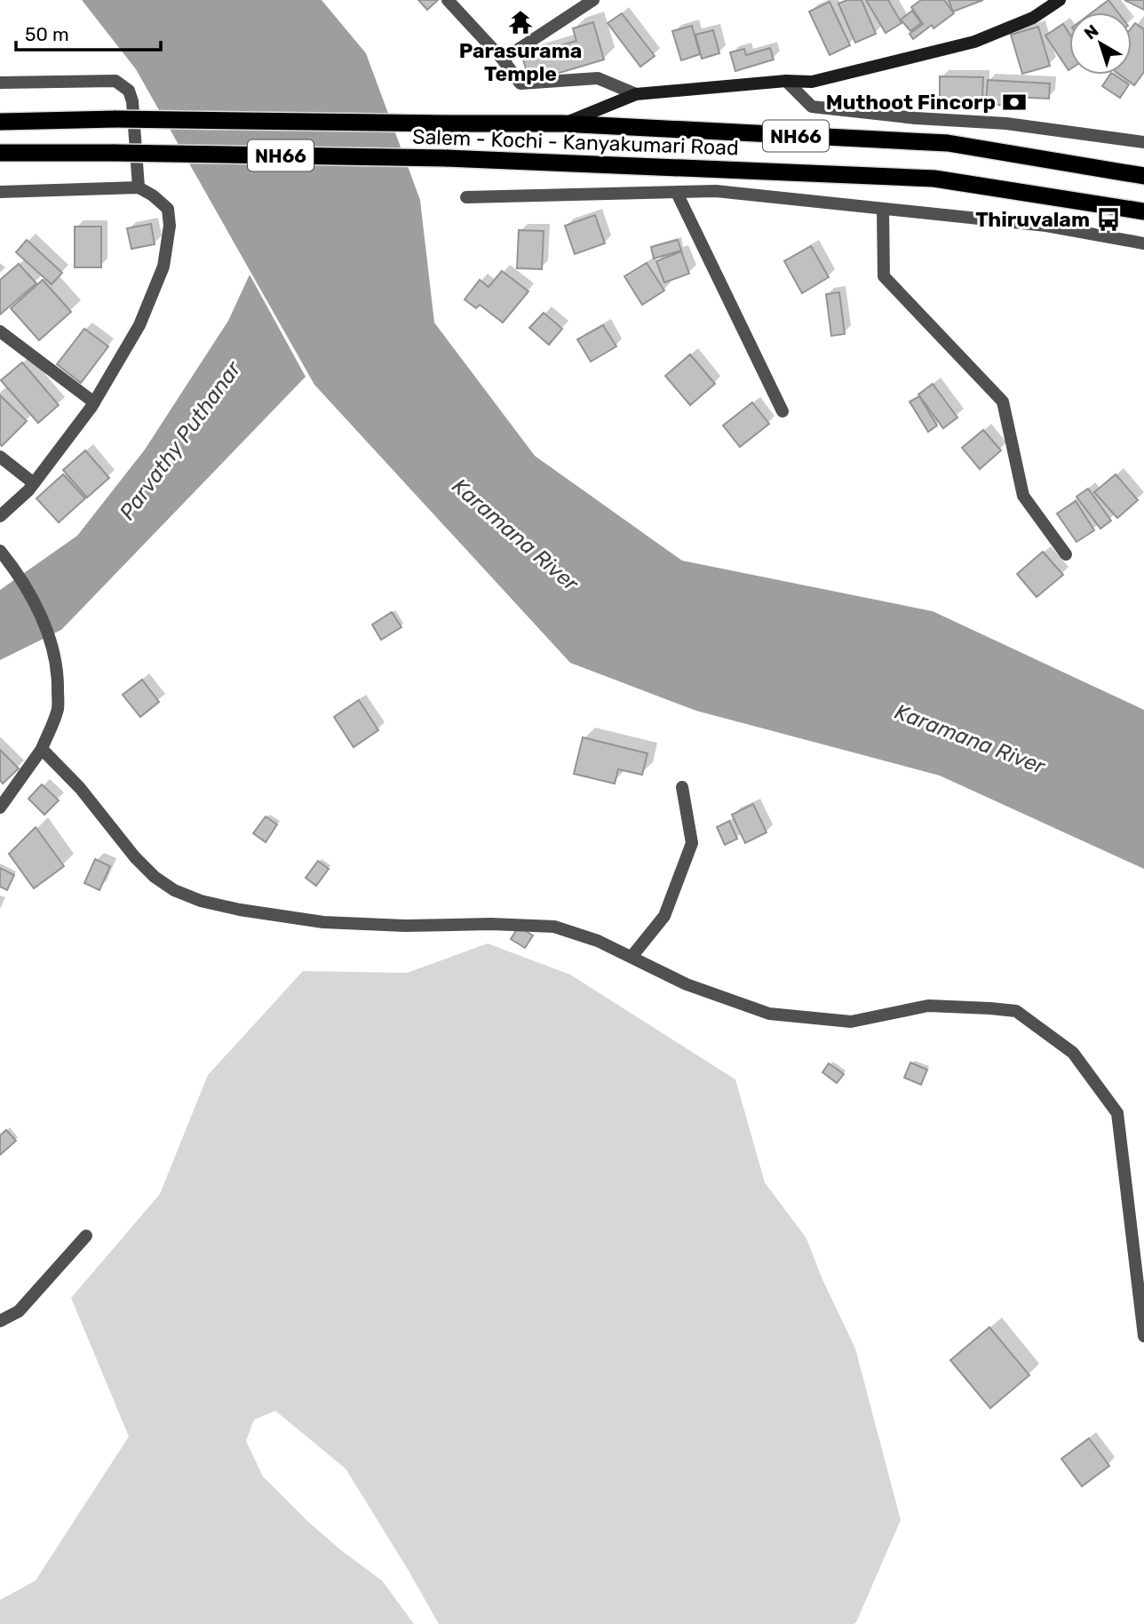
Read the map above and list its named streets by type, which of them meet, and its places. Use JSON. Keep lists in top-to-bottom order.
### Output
{
  "streets": {
    "highway": ["NH66", "Salem - Kochi - Kanyakumari Road"]
  },
  "water": ["Parvathy Puthanar", "Karamana River"],
  "places": {
    "temple": ["Parasurama Temple"],
    "bank": ["Muthoot Fincorp"],
    "bus stop": ["Thiruvalam"]
  },
  "scale_bar": "50 m",
  "north": "top left"
}
